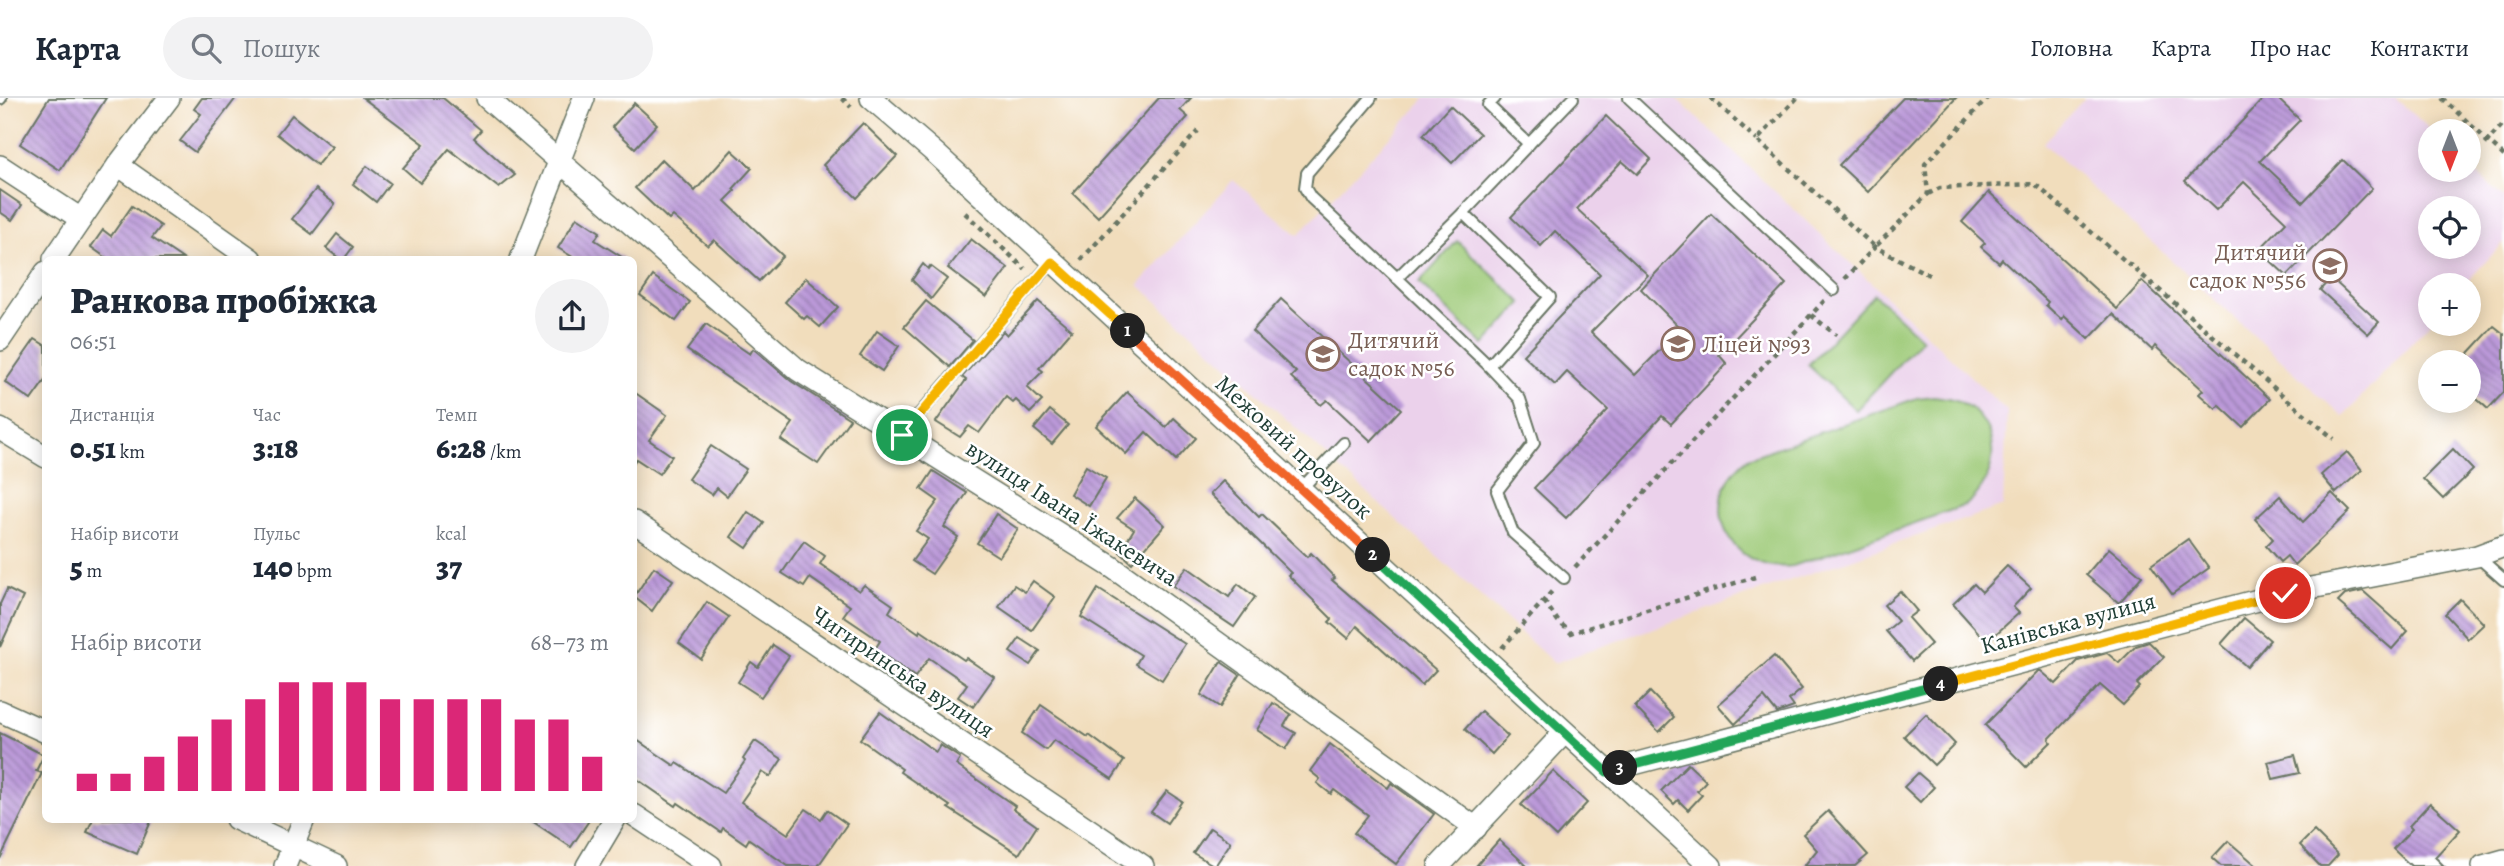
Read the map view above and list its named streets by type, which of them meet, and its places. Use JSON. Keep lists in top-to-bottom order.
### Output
{
  "streets": {
    "street": [
      "Межовий провулок",
      "вулиця Івана Їжакевича",
      "Канівська вулиця",
      "Чигиринська вулиця"
    ]
  },
  "crossings": [
    ["Межовий провулок", "Канівська вулиця"]
  ],
  "places": {
    "school or university": ["Дитячий садок №556", "Ліцей №93", "Дитячий садок №56"]
  },
  "north": "bottom",
  "page": {
    "header": "Карта",
    "search": "Пошук",
    "nav": [
      "Головна",
      "Карта",
      "Про нас",
      "Контакти"
    ],
    "map_buttons": ["+", "−"],
    "heading": ["Ранкова пробіжка", "06:51"],
    "pins": [
      "1",
      "2",
      "4",
      "3"
    ],
    "stats": [
      ["Дистанція", "0.51 km"],
      ["Час", "3:18"],
      ["Темп", "6:28 /km"],
      ["Набір висоти", "5 m"],
      ["Пульс", "140 bpm"],
      ["kcal", "37"]
    ],
    "chart": ["Набір висоти", "68–73 m"]
  }
}
